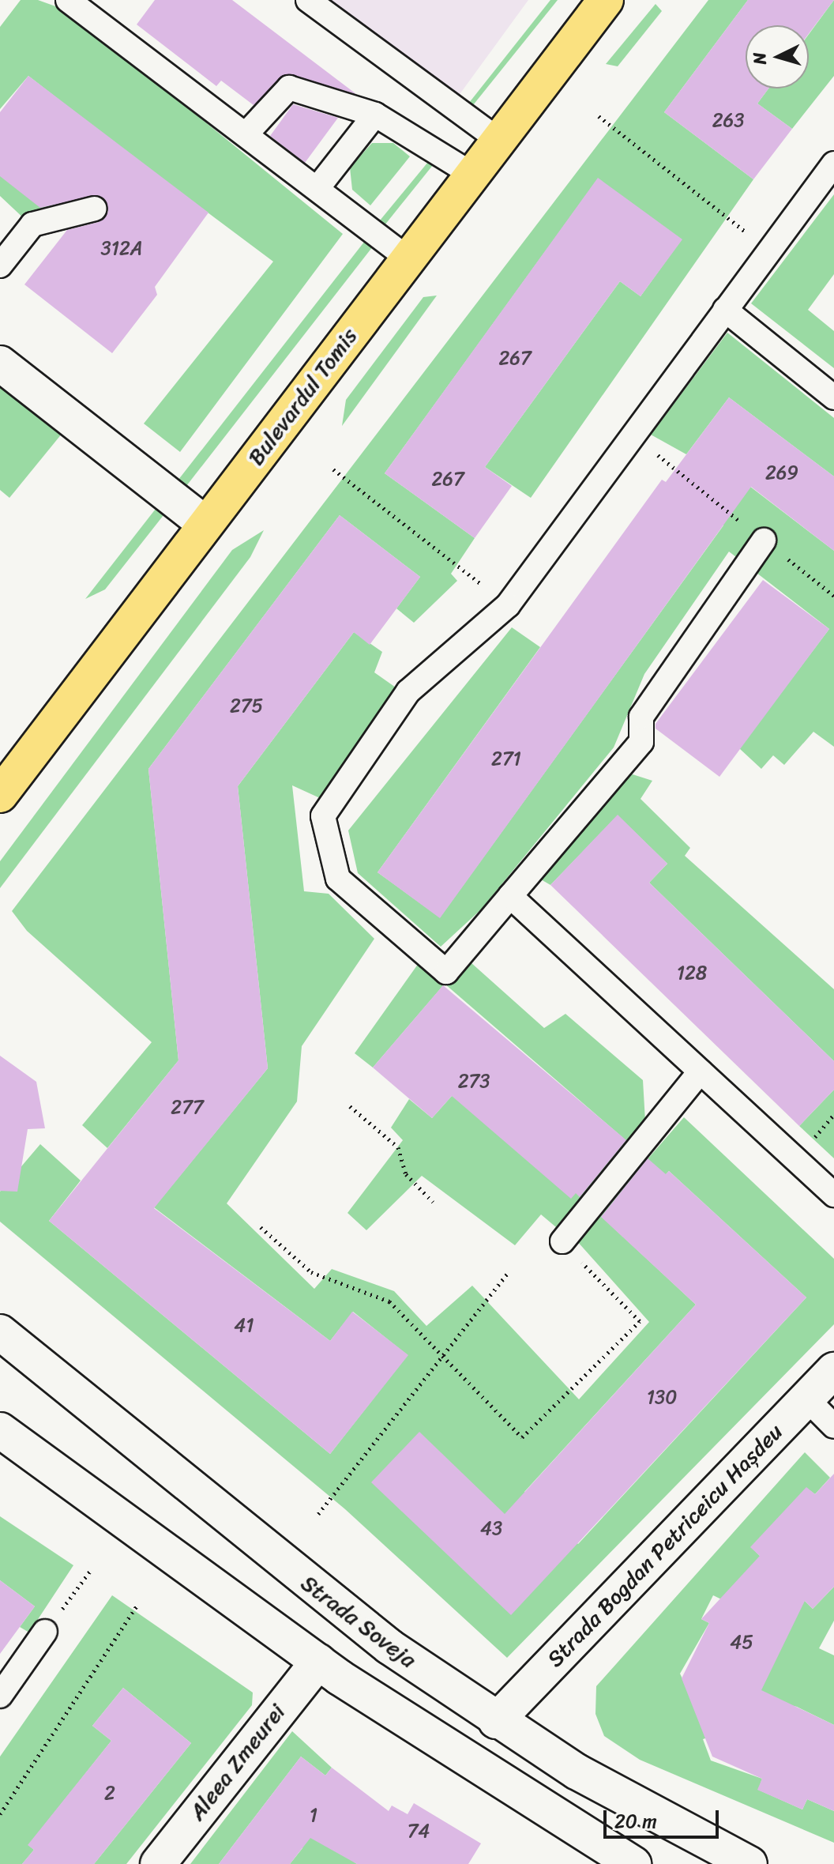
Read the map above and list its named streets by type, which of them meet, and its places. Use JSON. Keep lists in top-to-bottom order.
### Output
{
  "streets": {
    "main road": [
      "Bulevardul Tomis",
      "Strada Bogdan Petriceicu Hașdeu",
      "Strada Soveja",
      "Aleea Zmeurei"
    ]
  },
  "crossings": [
    ["Strada Bogdan Petriceicu Hașdeu", "Strada Soveja"]
  ],
  "house_numbers": [
    "263",
    "312A",
    "267",
    "269",
    "267",
    "275",
    "271",
    "128",
    "273",
    "277",
    "41",
    "130",
    "43",
    "45",
    "2",
    "1",
    "74"
  ],
  "scale_bar": "20 m",
  "north": "left"
}
